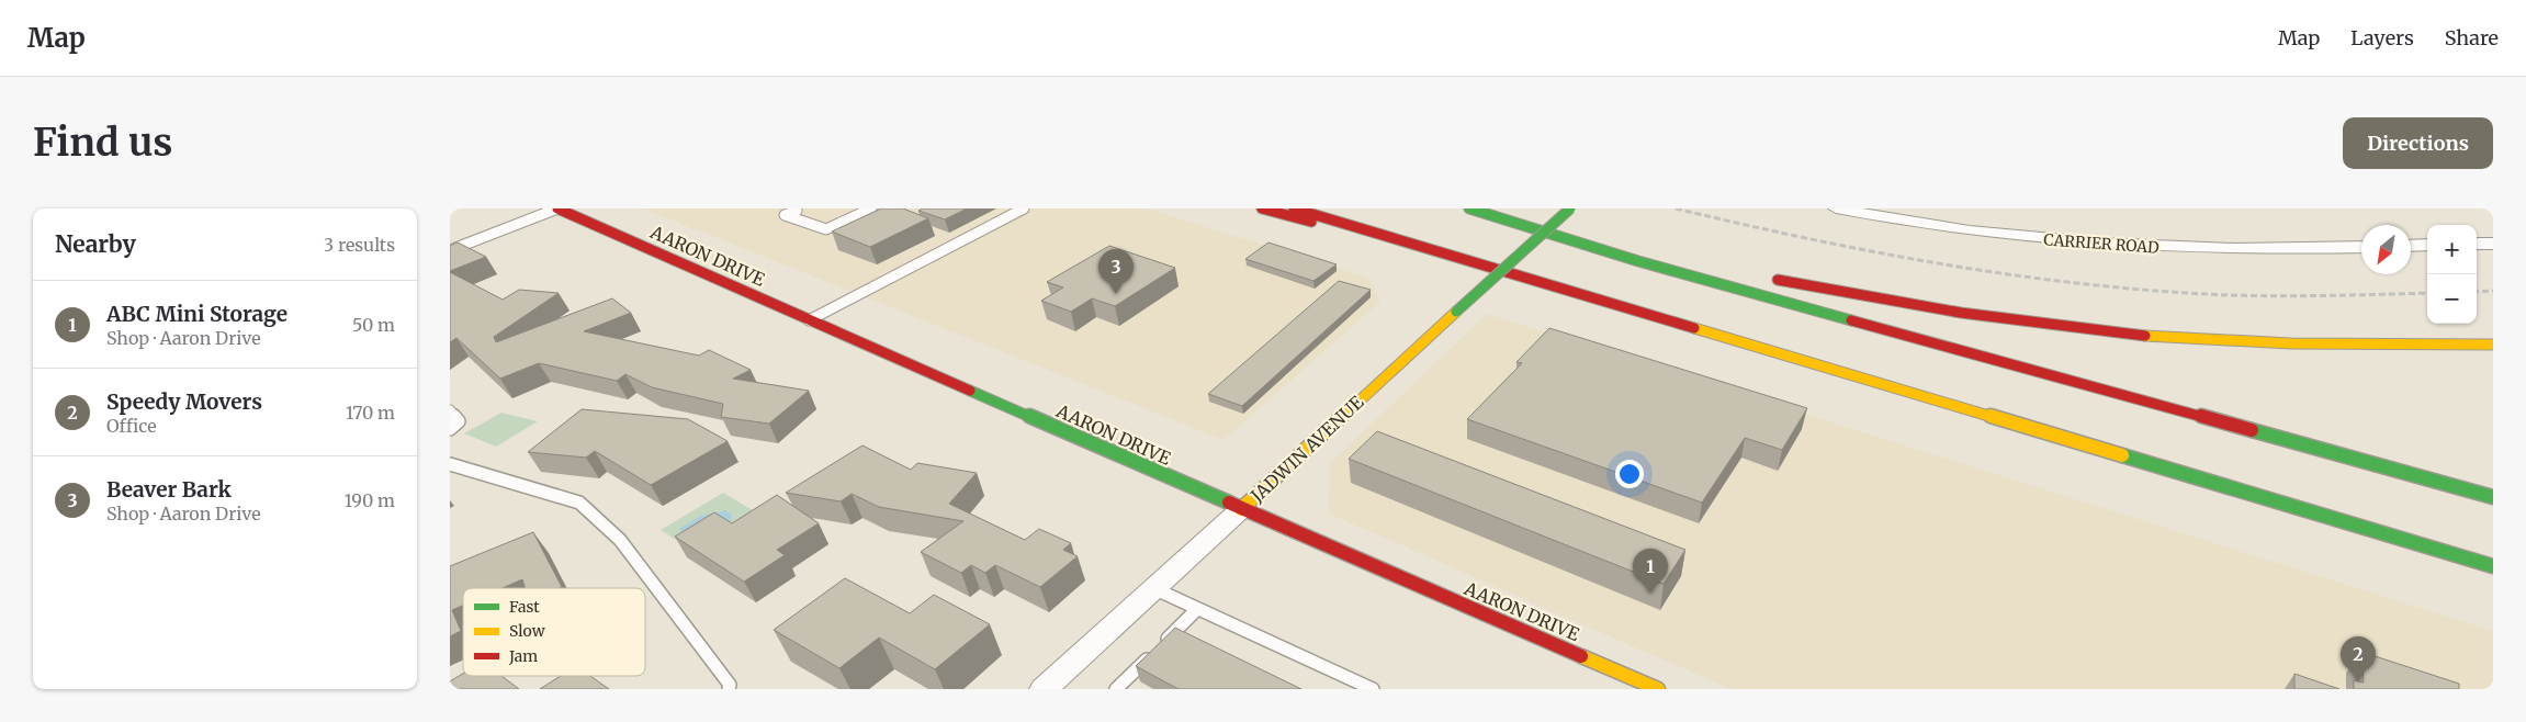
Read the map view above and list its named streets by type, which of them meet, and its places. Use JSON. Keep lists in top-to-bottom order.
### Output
{
  "streets": {
    "main road": ["AARON DRIVE", "JADWIN AVENUE"],
    "street": ["CARRIER ROAD"]
  },
  "crossings": [
    ["AARON DRIVE", "JADWIN AVENUE"]
  ],
  "legend": ["Fast", "Slow", "Jam"],
  "north": "bottom left",
  "page": {
    "header": "Map",
    "nav": ["Map", "Layers", "Share"],
    "buttons": "Directions",
    "title": "Find us",
    "heading": ["Nearby", "3 results"],
    "map_buttons": ["+", "−"],
    "pins": ["3", "1", "2"],
    "list": [
      {
        "mark": "1",
        "name": "ABC Mini Storage",
        "note": "Shop · Aaron Drive",
        "value": "50 m"
      },
      {
        "mark": "2",
        "name": "Speedy Movers",
        "note": "Office",
        "value": "170 m"
      },
      {
        "mark": "3",
        "name": "Beaver Bark",
        "note": "Shop · Aaron Drive",
        "value": "190 m"
      }
    ]
  }
}
